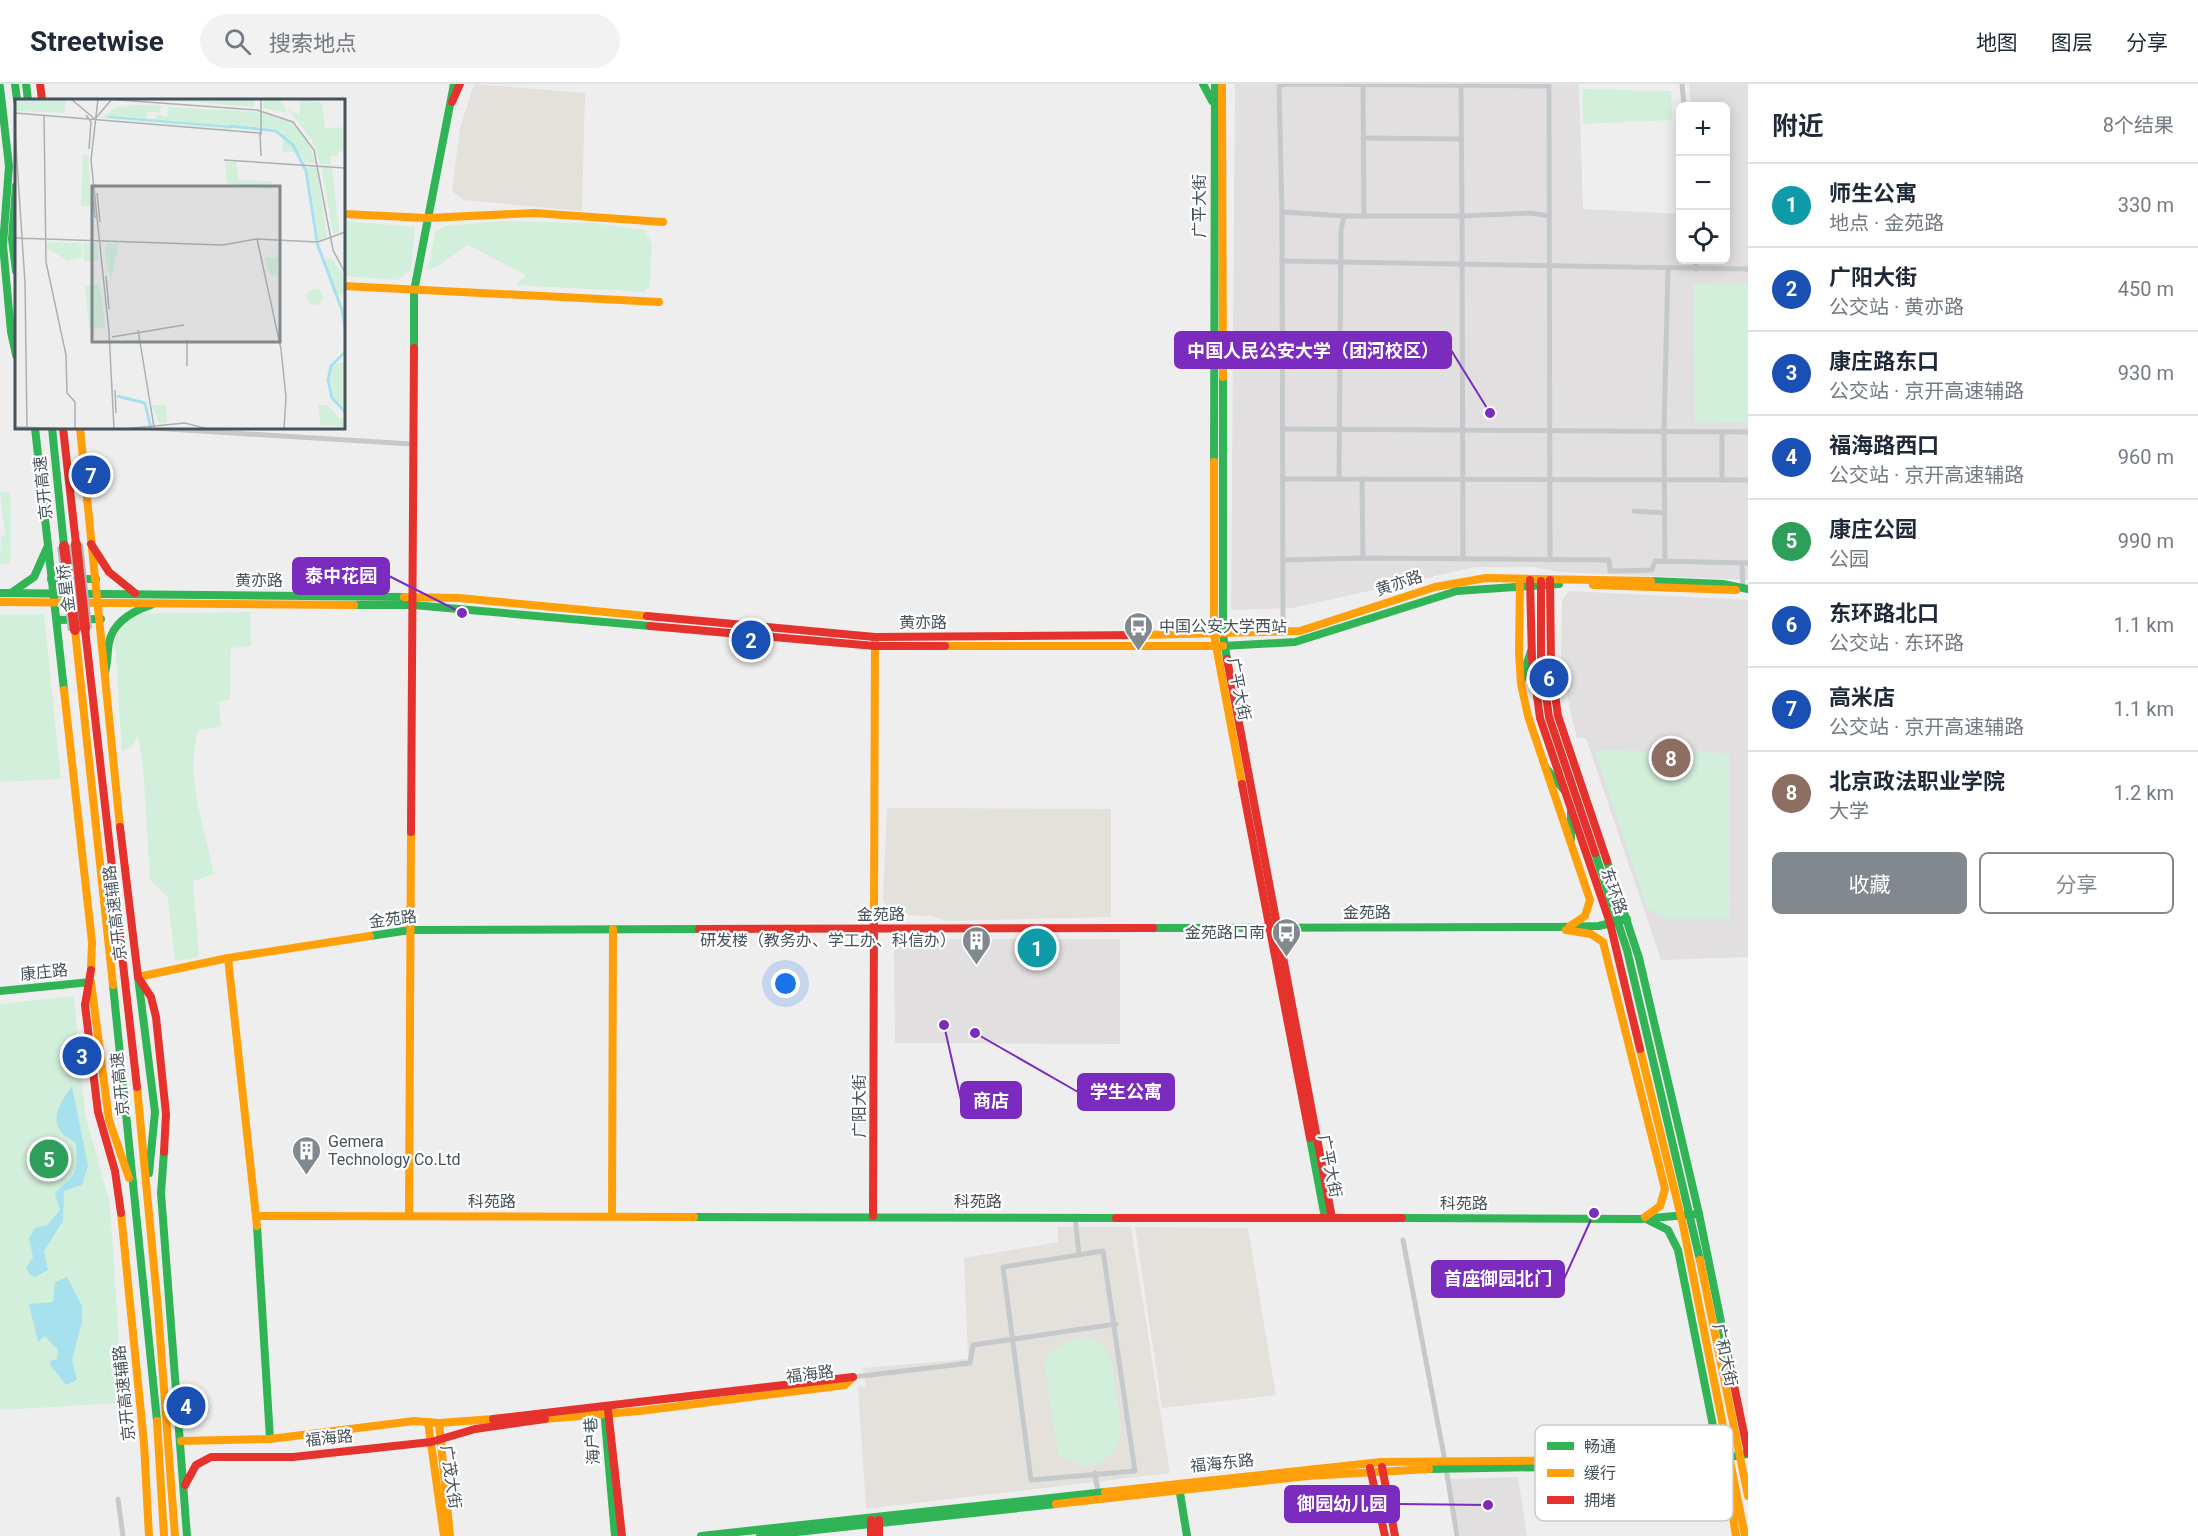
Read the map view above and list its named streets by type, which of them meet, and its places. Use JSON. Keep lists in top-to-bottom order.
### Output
{
  "streets": {
    "main road": [
      "广平大街",
      "京开高速",
      "黄亦路",
      "金星桥",
      "东环路",
      "金苑路",
      "京开高速辅路",
      "康庄路",
      "广阳大街",
      "科苑路",
      "广和大街",
      "福海路",
      "海户巷",
      "福海东路",
      "广茂大街"
    ]
  },
  "crossings": [
    ["广平大街", "黄亦路"],
    ["广平大街", "金苑路"],
    ["广平大街", "科苑路"],
    ["京开高速", "金星桥"],
    ["黄亦路", "东环路"],
    ["黄亦路", "京开高速辅路"],
    ["黄亦路", "广阳大街"],
    ["东环路", "金苑路"],
    ["东环路", "科苑路"],
    ["东环路", "广和大街"],
    ["金苑路", "京开高速辅路"],
    ["金苑路", "广阳大街"],
    ["京开高速辅路", "康庄路"],
    ["京开高速辅路", "福海路"],
    ["广阳大街", "科苑路"],
    ["科苑路", "广和大街"],
    ["福海路", "海户巷"],
    ["福海路", "广茂大街"]
  ],
  "places": {
    "other": [
      "中国人民公安大学（团河校区）",
      "泰中花园",
      "商店",
      "学生公寓",
      "首座御园北门",
      "御园幼儿园"
    ],
    "bus stop": ["中国公安大学西站", "金苑路口南"],
    "building": ["研发楼（教务办、学工办、科信办）", "Gemera Technology Co.Ltd"]
  },
  "legend": ["畅通", "缓行", "拥堵"],
  "page": {
    "header": "Streetwise",
    "search": "搜索地点",
    "nav": ["地图", "图层", "分享"],
    "heading": ["附近", "8个结果"],
    "map_buttons": ["+", "−"],
    "list": [
      {
        "mark": "1",
        "name": "师生公寓",
        "note": "地点 · 金苑路",
        "value": "330 m"
      },
      {
        "mark": "2",
        "name": "广阳大街",
        "note": "公交站 · 黄亦路",
        "value": "450 m"
      },
      {
        "mark": "3",
        "name": "康庄路东口",
        "note": "公交站 · 京开高速辅路",
        "value": "930 m"
      },
      {
        "mark": "4",
        "name": "福海路西口",
        "note": "公交站 · 京开高速辅路",
        "value": "960 m"
      },
      {
        "mark": "5",
        "name": "康庄公园",
        "note": "公园",
        "value": "990 m"
      },
      {
        "mark": "6",
        "name": "东环路北口",
        "note": "公交站 · 东环路",
        "value": "1.1 km"
      },
      {
        "mark": "7",
        "name": "高米店",
        "note": "公交站 · 京开高速辅路",
        "value": "1.1 km"
      },
      {
        "mark": "8",
        "name": "北京政法职业学院",
        "note": "大学",
        "value": "1.2 km"
      }
    ],
    "pins": [
      "7",
      "2",
      "6",
      "8",
      "1",
      "3",
      "5",
      "4"
    ],
    "buttons": ["收藏", "分享"]
  }
}
